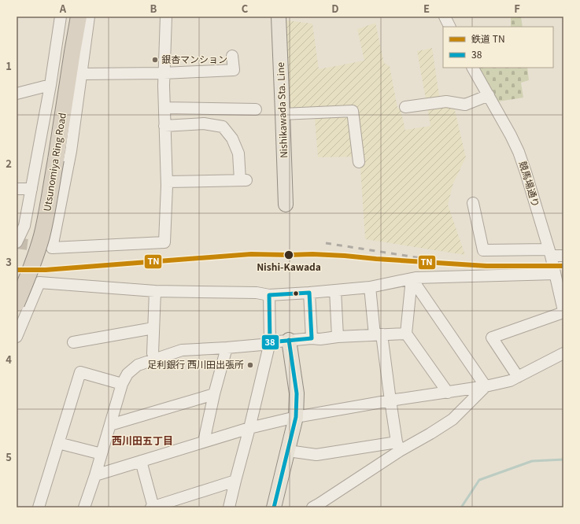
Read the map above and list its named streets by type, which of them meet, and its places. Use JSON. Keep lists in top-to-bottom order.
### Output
{
  "streets": {
    "highway": ["Utsunomiya Ring Road"],
    "main road": ["Nishikawada Sta. Line"],
    "street": ["競馬場通り"]
  },
  "districts": ["西川田五丁目"],
  "places": ["銀杏マンション", "Nishi-Kawada", "足利銀行 西川田出張所"],
  "lines": ["rail line TN", "transit line 38"],
  "legend": ["鉄道 TN", "38"],
  "grid": {
    "columns": [
      "A",
      "B",
      "C",
      "D",
      "E",
      "F"
    ],
    "rows": [
      "1",
      "2",
      "3",
      "4",
      "5"
    ]
  }
}
